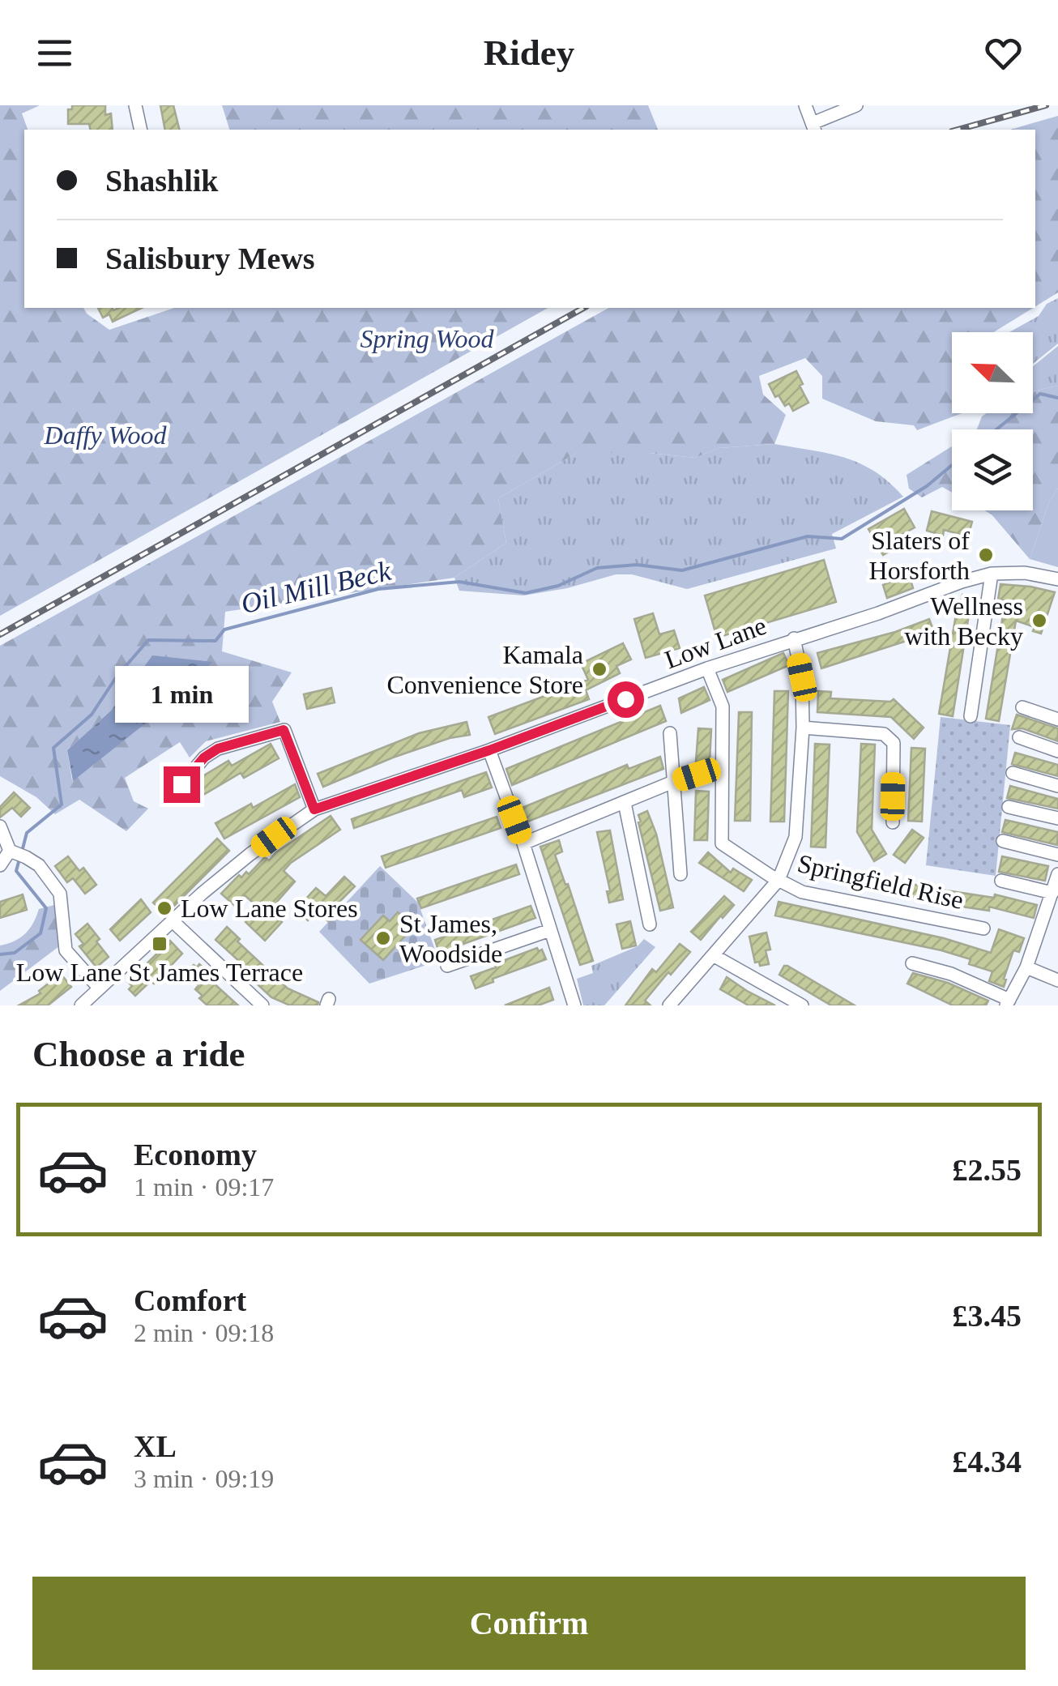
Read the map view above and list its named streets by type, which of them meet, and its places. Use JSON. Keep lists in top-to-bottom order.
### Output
{
  "streets": {
    "street": ["Low Lane", "Springfield Rise"]
  },
  "water": ["Oil Mill Beck"],
  "parks": ["Spring Wood", "Daffy Wood"],
  "places": {
    "other": [
      "Slaters of Horsforth",
      "Wellness with Becky",
      "Kamala Convenience Store",
      "Low Lane Stores",
      "St James, Woodside"
    ],
    "transit": ["Low Lane St James Terrace"]
  },
  "north": "top left",
  "page": {
    "header": "Ridey",
    "banner": ["Shashlik", "Salisbury Mews"],
    "bubble": "1 min",
    "heading": "Choose a ride",
    "list": [
      {
        "name": "Economy",
        "note": "1 min · 09:17",
        "value": "£2.55"
      },
      {
        "name": "Comfort",
        "note": "2 min · 09:18",
        "value": "£3.45"
      },
      {
        "name": "XL",
        "note": "3 min · 09:19",
        "value": "£4.34"
      }
    ],
    "buttons": "Confirm"
  }
}
